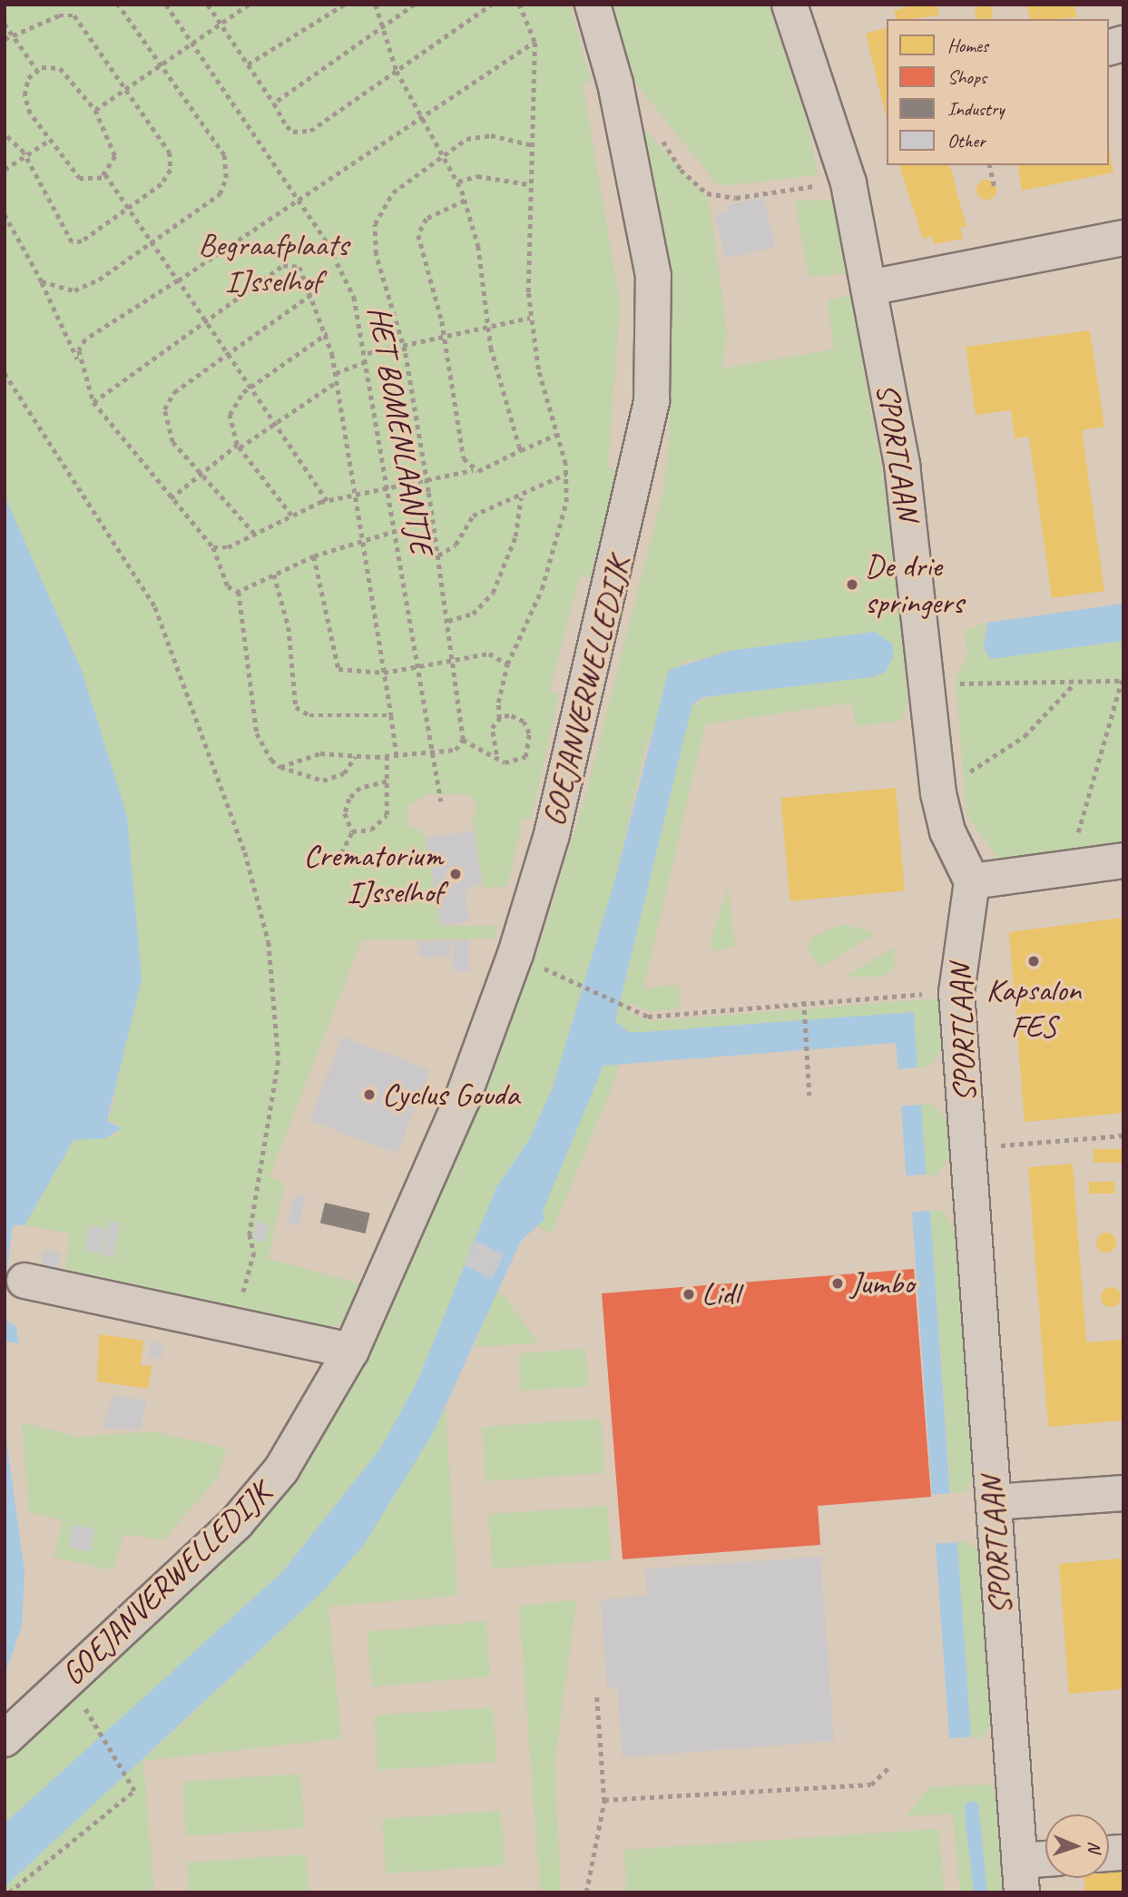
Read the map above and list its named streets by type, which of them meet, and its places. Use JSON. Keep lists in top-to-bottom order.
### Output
{
  "streets": {
    "street": ["SPORTLAAN", "GOEJANVERWELLEDIJK"],
    "path": ["HET BOMENLAANTJE"]
  },
  "parks": ["Begraafplaats IJsselhof"],
  "places": [
    "De drie springers",
    "Crematorium IJsselhof",
    "Kapsalon FES",
    "Cyclus Gouda",
    "Jumbo",
    "Lidl"
  ],
  "legend": [
    "Homes",
    "Shops",
    "Industry",
    "Other"
  ],
  "north": "right"
}
